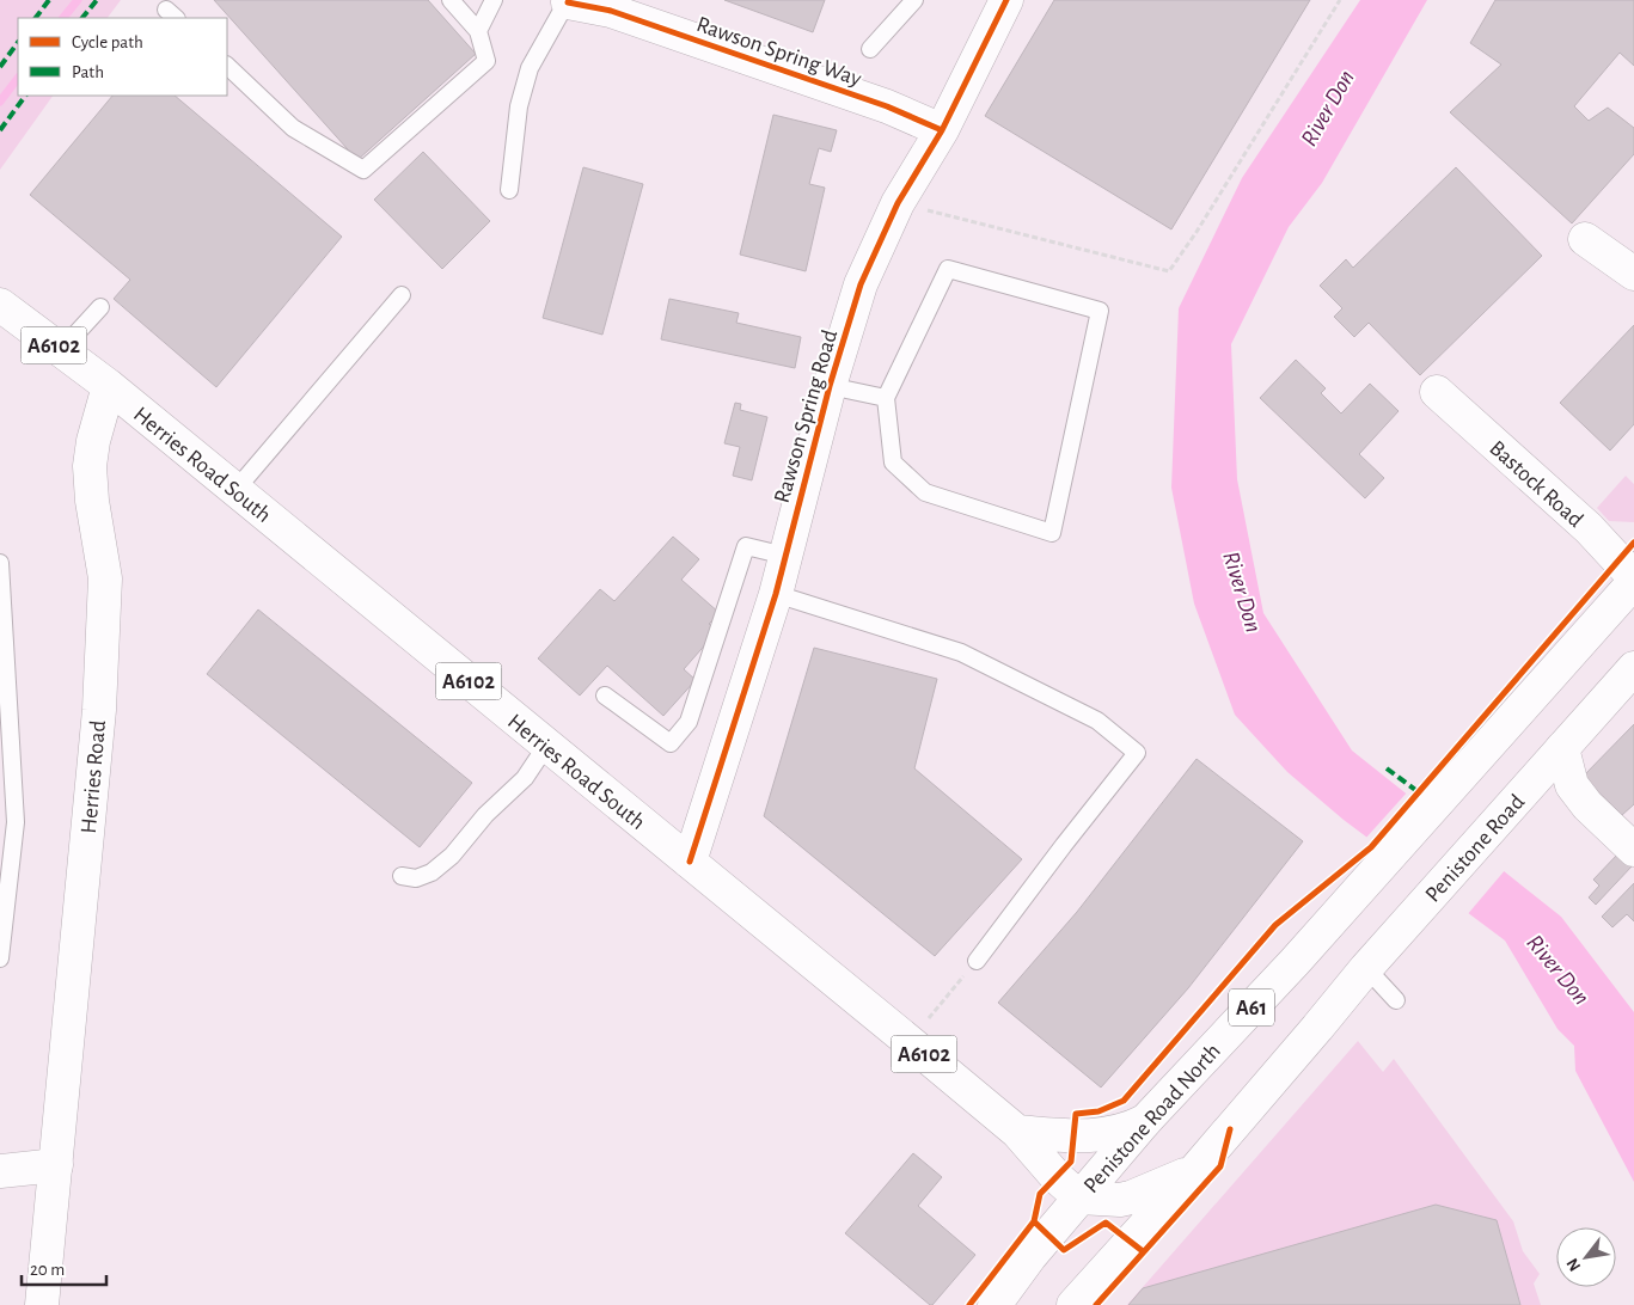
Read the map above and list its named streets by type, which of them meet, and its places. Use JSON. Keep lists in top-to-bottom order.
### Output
{
  "streets": {
    "main road": [
      "Rawson Spring Way",
      "A6102",
      "Rawson Spring Road",
      "Herries Road South",
      "Bastock Road",
      "Herries Road",
      "Penistone Road",
      "A61",
      "Penistone Road North"
    ]
  },
  "crossings": [
    ["Rawson Spring Way", "Rawson Spring Road"],
    ["A6102", "Herries Road South"],
    ["A6102", "Herries Road"],
    ["Rawson Spring Road", "Herries Road South"],
    ["Herries Road South", "Herries Road"],
    ["Herries Road South", "Penistone Road North"]
  ],
  "water": ["River Don"],
  "legend": ["Cycle path", "Path"],
  "scale_bar": "20 m",
  "north": "bottom left"
}
